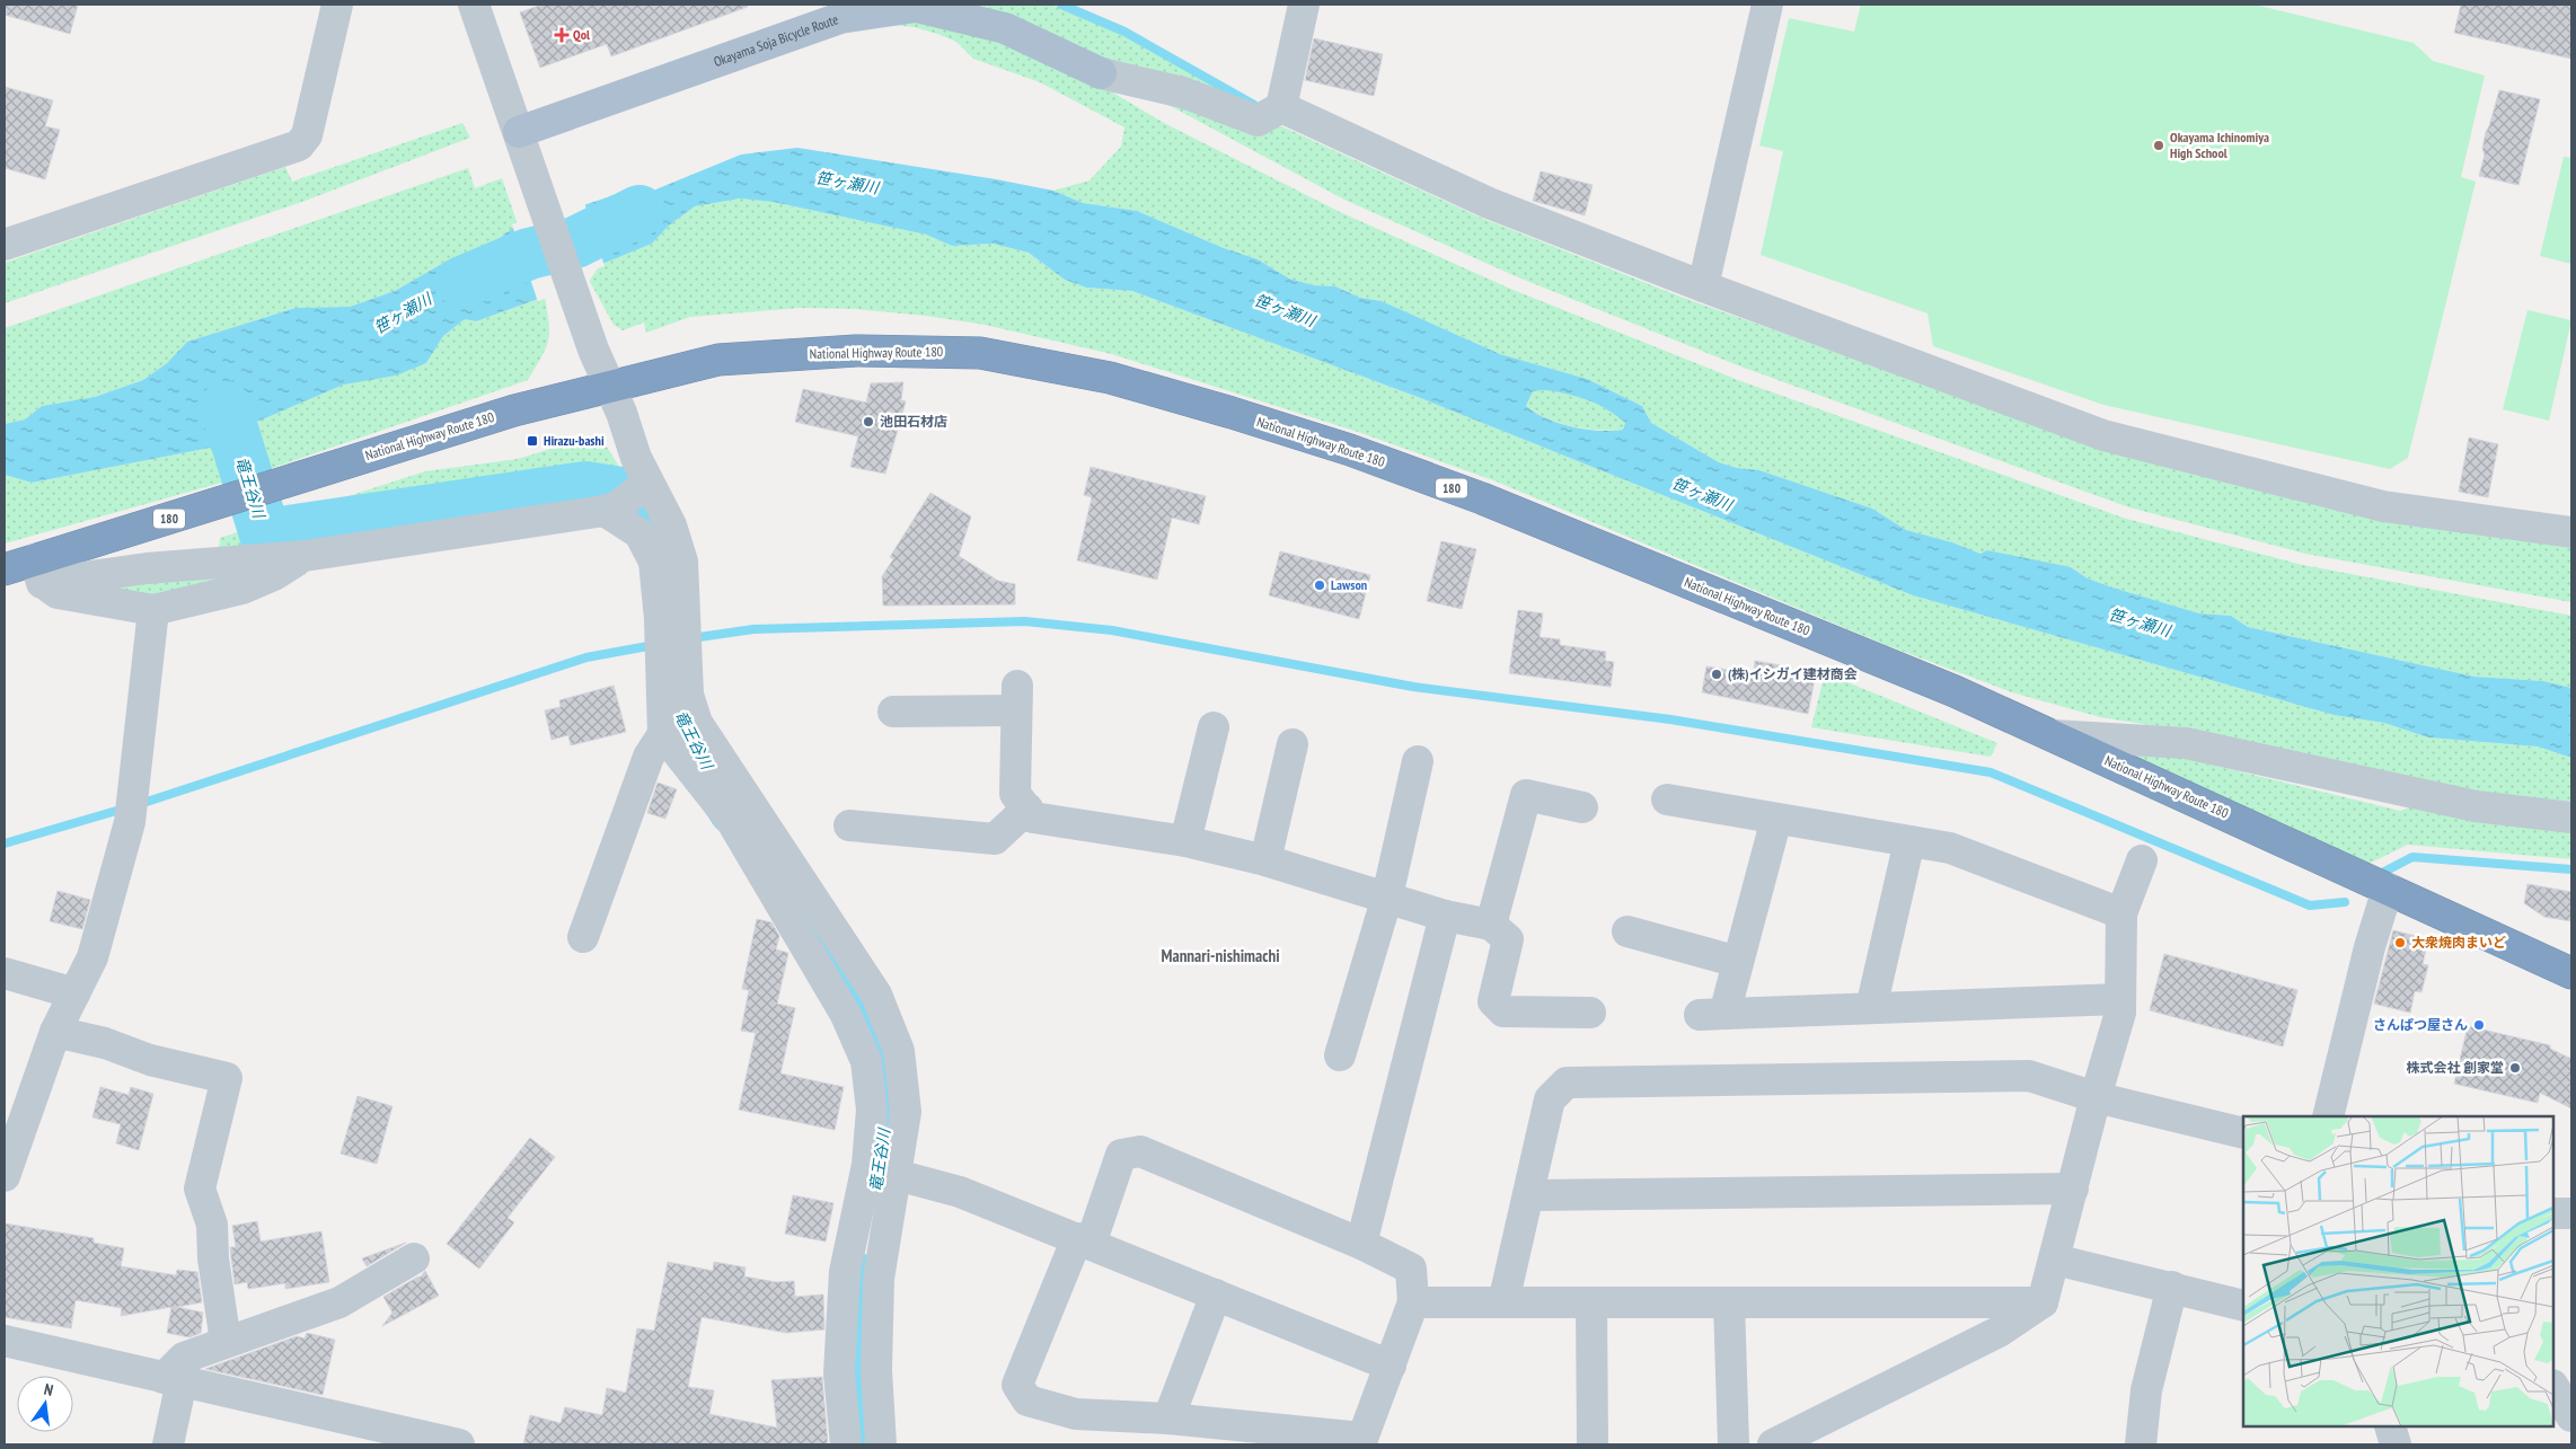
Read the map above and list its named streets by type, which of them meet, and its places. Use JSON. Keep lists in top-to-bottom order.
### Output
{
  "streets": {
    "highway": ["National Highway Route 180", "180"],
    "main road": ["Okayama Soja Bicycle Route"]
  },
  "districts": ["Mannari-nishimachi"],
  "water": ["笹ヶ瀬川", "竜王谷川"],
  "places": {
    "health": ["Qol"],
    "other": [
      "Okayama Ichinomiya High School",
      "池田石材店",
      "Lawson",
      "(株)イシガイ建材商会",
      "大衆焼肉まいど",
      "さんぱつ屋さん",
      "株式会社 創家堂"
    ],
    "transit": ["Hirazu-bashi"]
  },
  "north": "top"
}
